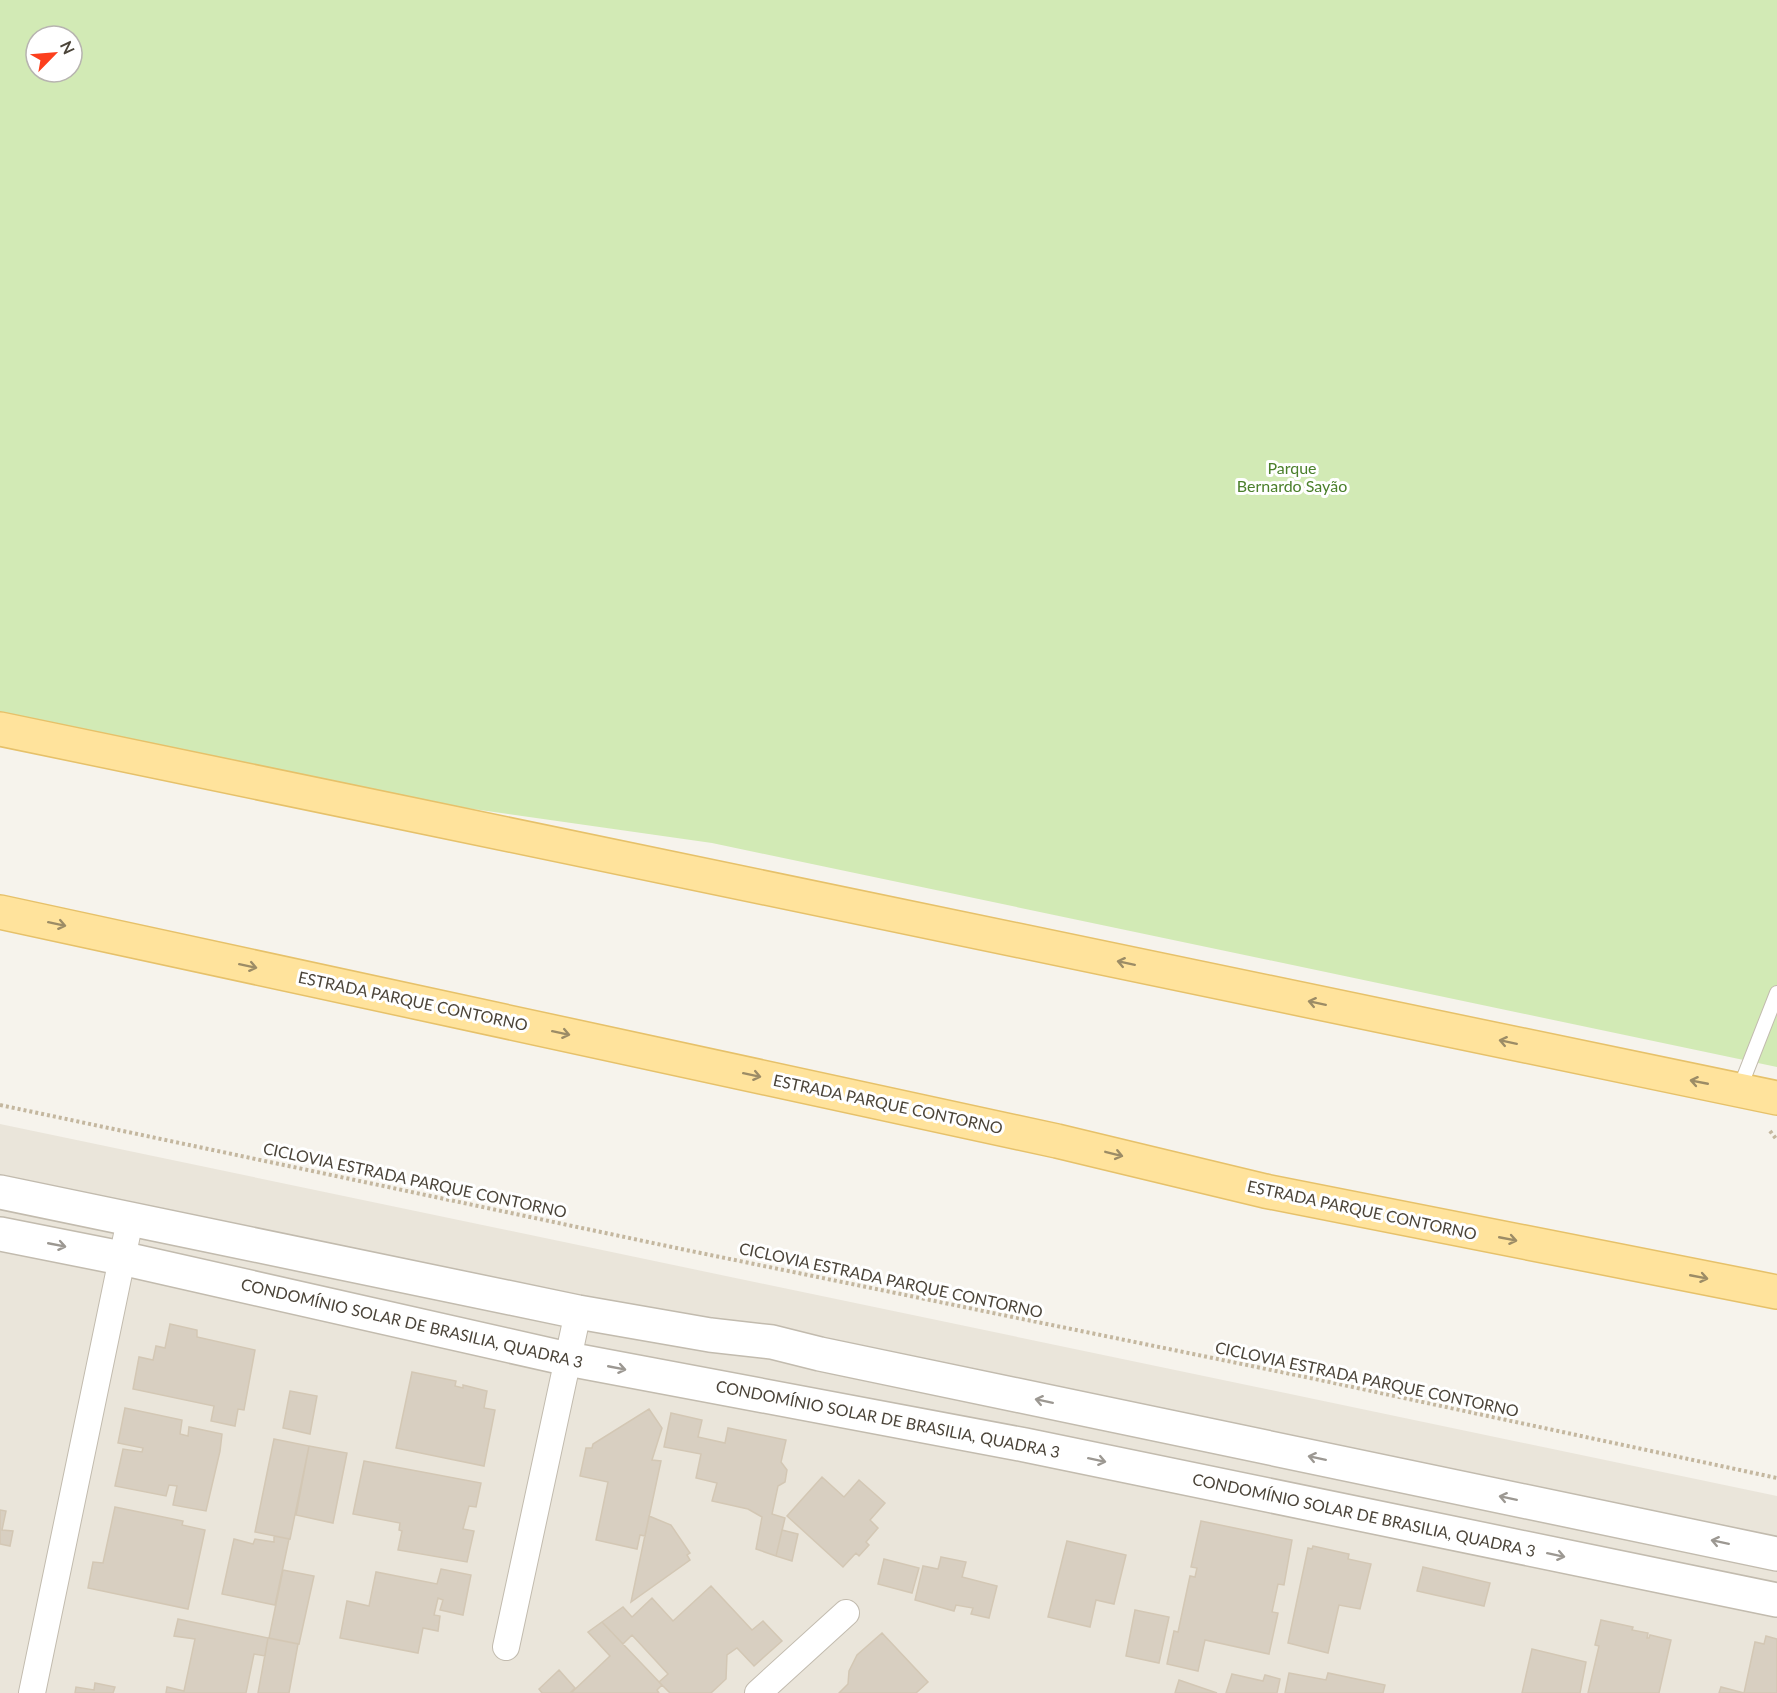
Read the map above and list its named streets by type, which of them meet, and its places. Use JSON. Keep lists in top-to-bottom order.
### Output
{
  "streets": {
    "main road": ["ESTRADA PARQUE CONTORNO"],
    "street": ["CONDOMÍNIO SOLAR DE BRASILIA, QUADRA 3"],
    "path": ["CICLOVIA ESTRADA PARQUE CONTORNO"]
  },
  "parks": ["Parque Bernardo Sayão"],
  "north": "top right"
}
